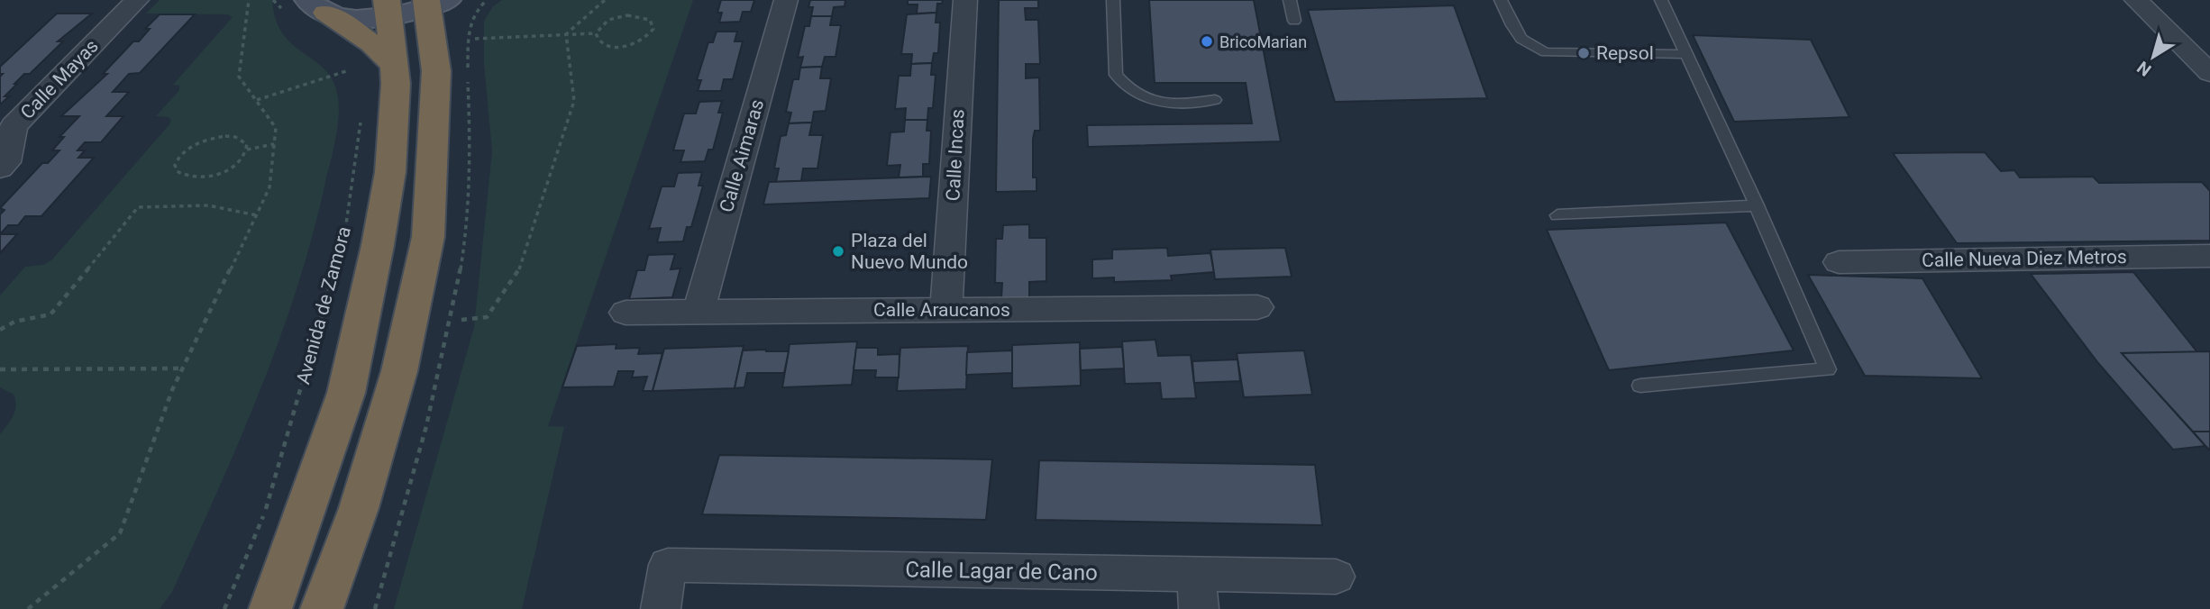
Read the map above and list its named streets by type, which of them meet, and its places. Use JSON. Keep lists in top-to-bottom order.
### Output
{
  "streets": {
    "highway": ["Avenida de Zamora"],
    "street": [
      "Calle Mayas",
      "Calle Incas",
      "Calle Aimaras",
      "Calle Nueva Diez Metros",
      "Calle Araucanos",
      "Calle Lagar de Cano"
    ]
  },
  "crossings": [
    ["Calle Incas", "Calle Araucanos"],
    ["Calle Aimaras", "Calle Araucanos"]
  ],
  "places": ["BricoMarian", "Repsol", "Plaza del Nuevo Mundo"],
  "north": "bottom left"
}
